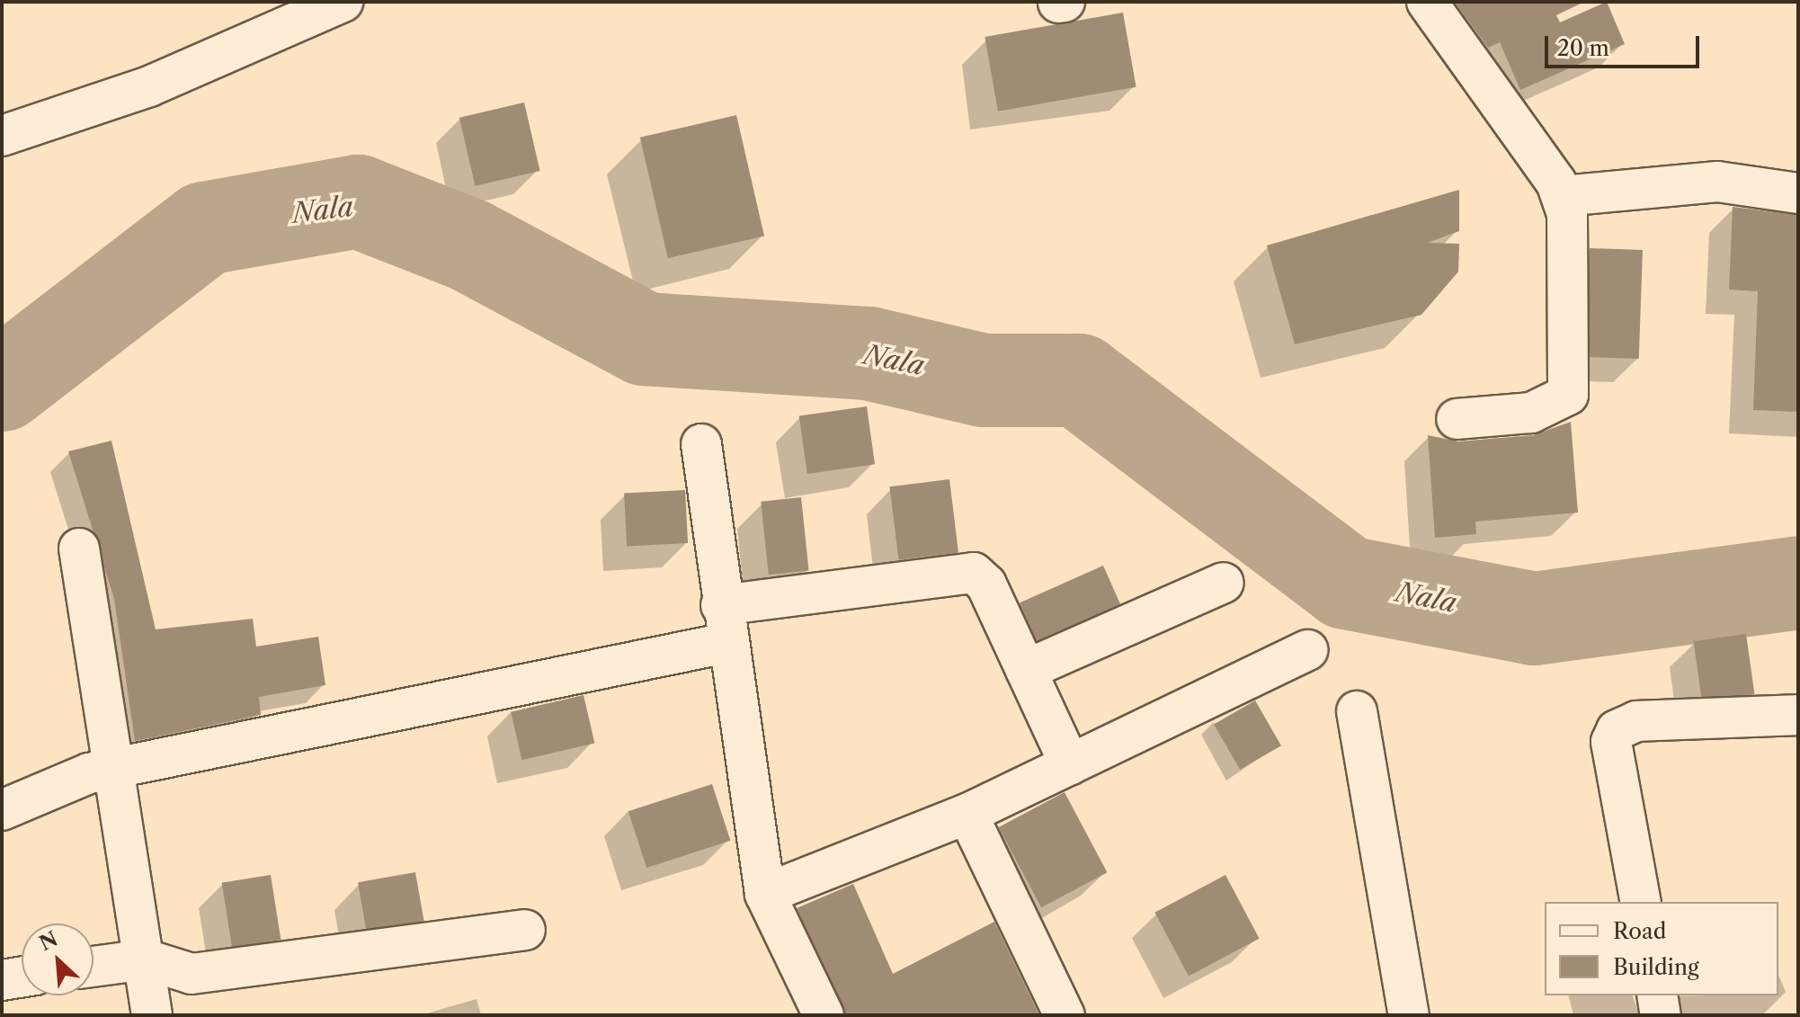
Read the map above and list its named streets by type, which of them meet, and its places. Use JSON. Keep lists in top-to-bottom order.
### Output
{
  "water": ["Nala"],
  "legend": ["Road", "Building"],
  "scale_bar": "20 m",
  "north": "top left"
}
